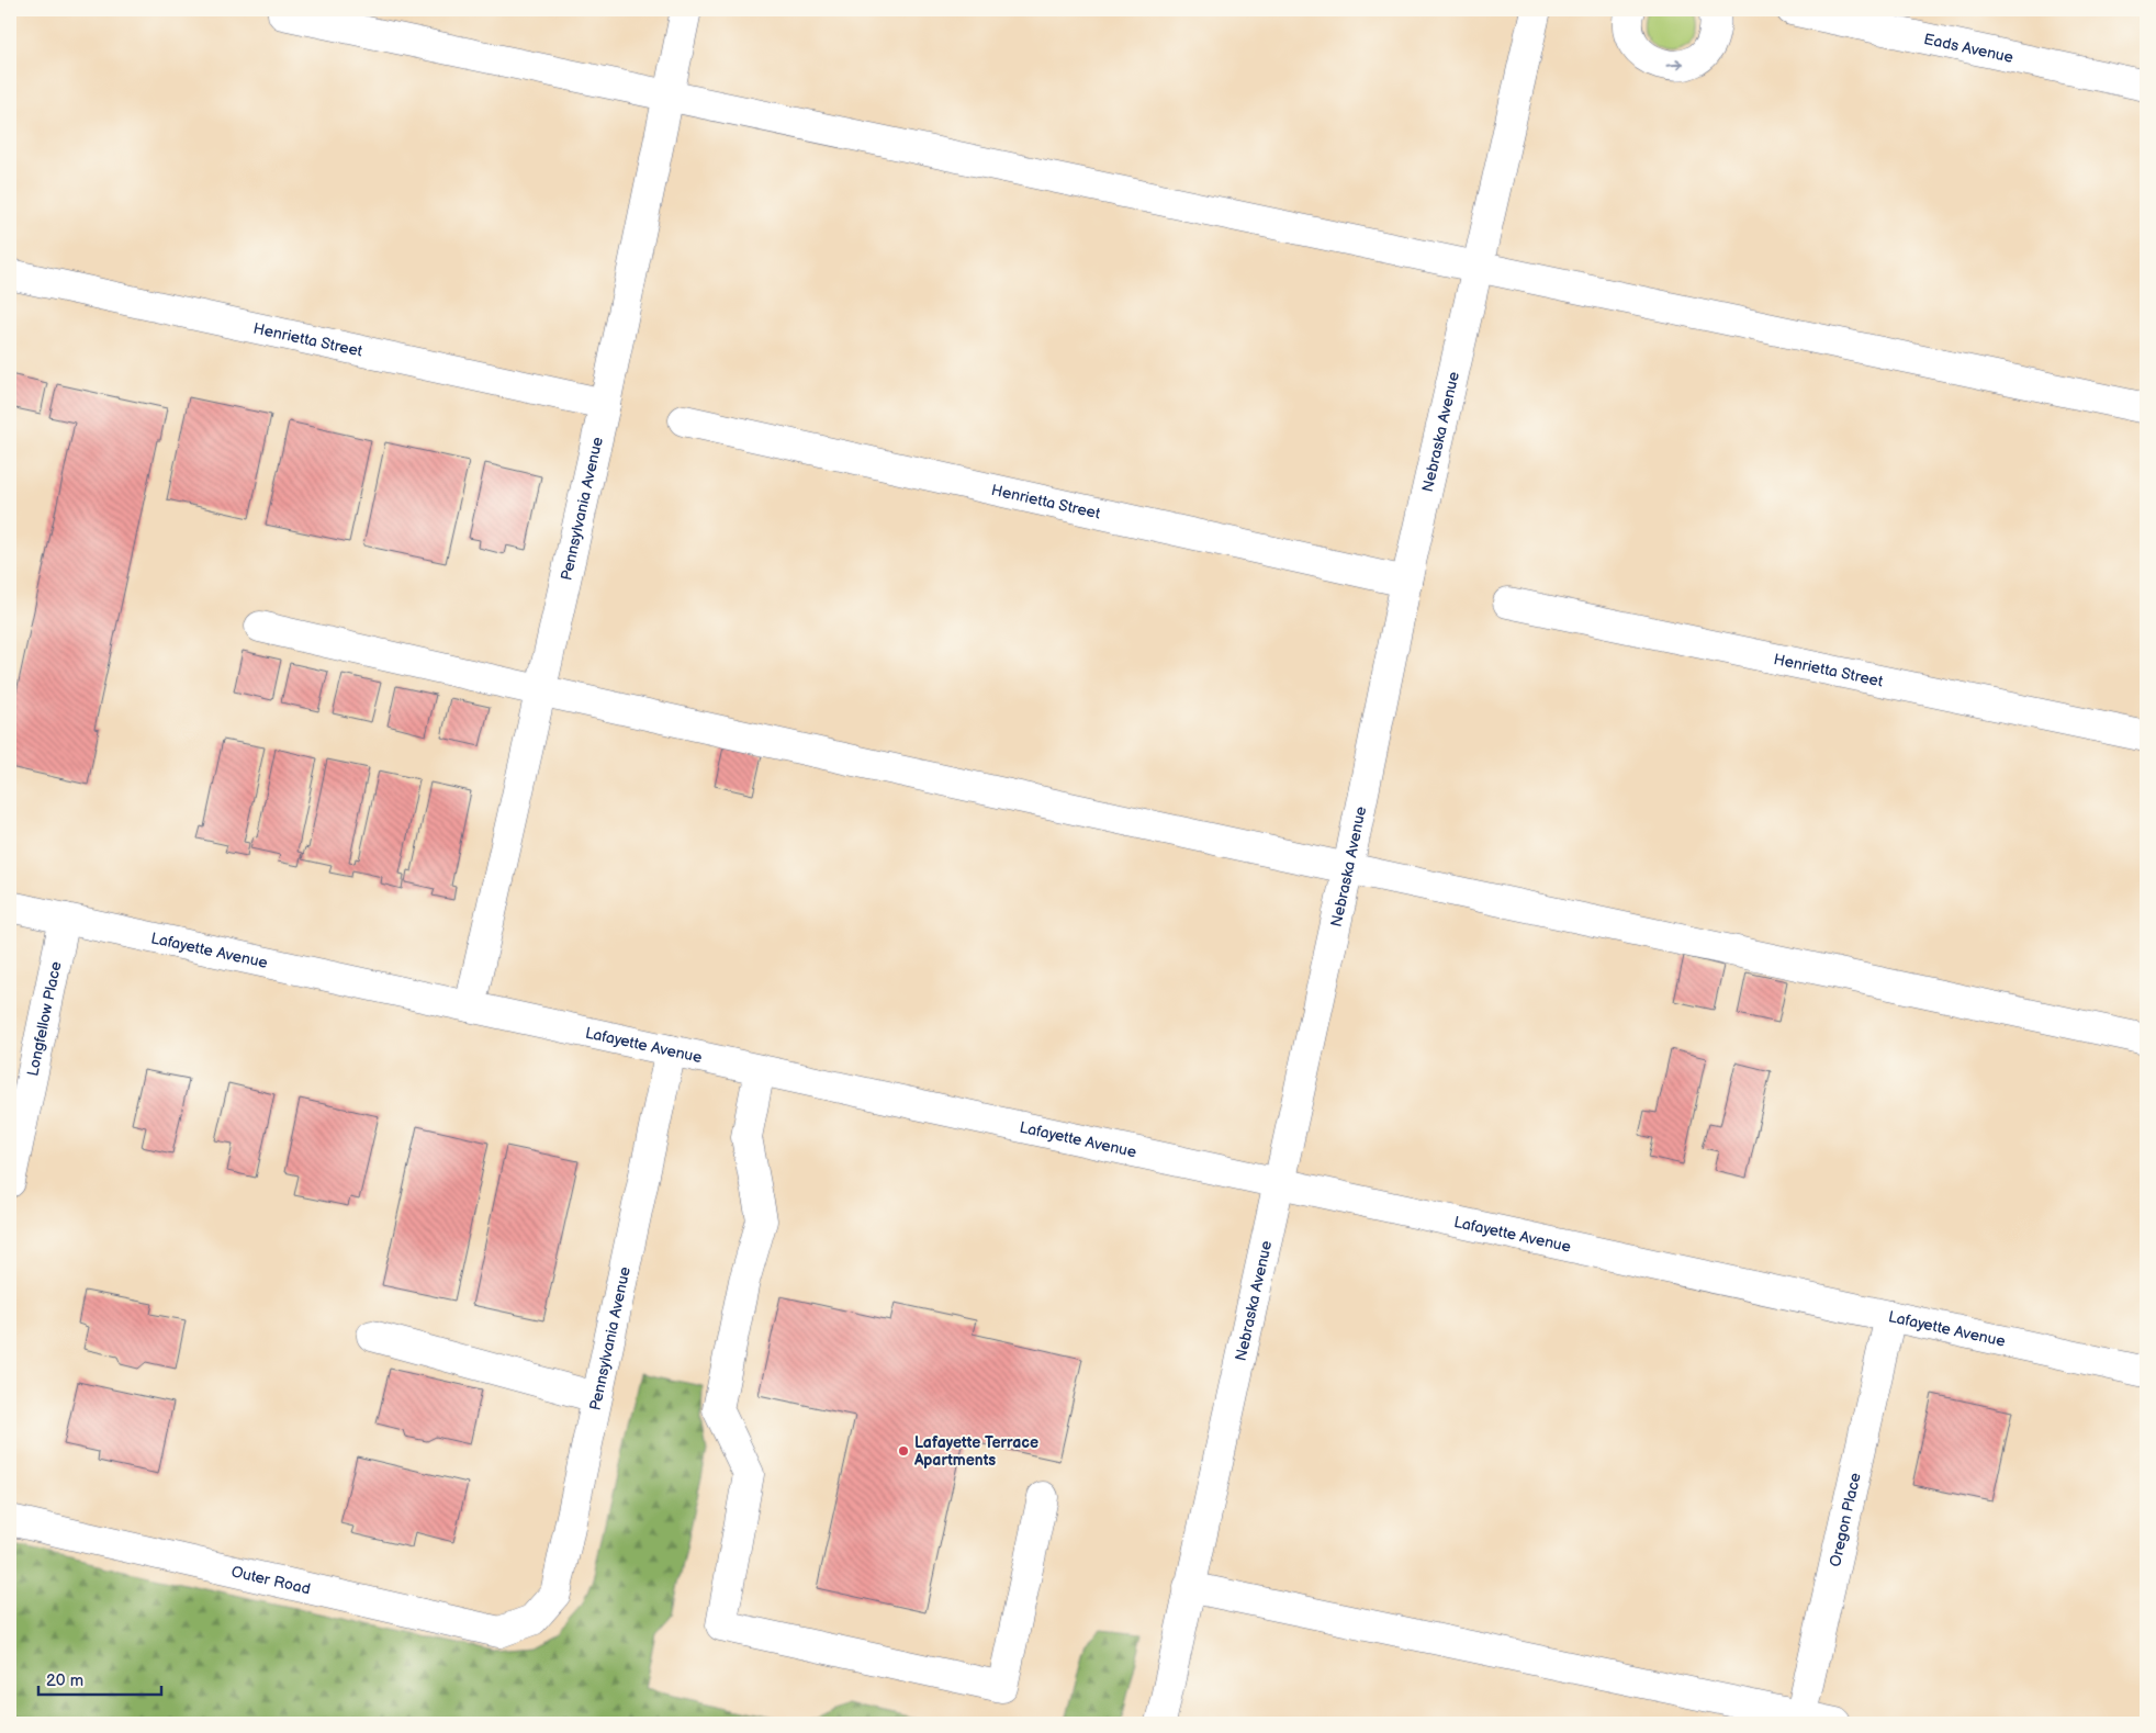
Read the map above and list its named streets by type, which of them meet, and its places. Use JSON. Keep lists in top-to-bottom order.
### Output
{
  "streets": {
    "street": [
      "Eads Avenue",
      "Henrietta Street",
      "Nebraska Avenue",
      "Pennsylvania Avenue",
      "Lafayette Avenue",
      "Longfellow Place",
      "Oregon Place",
      "Outer Road"
    ]
  },
  "crossings": [
    ["Henrietta Street", "Nebraska Avenue"],
    ["Henrietta Street", "Pennsylvania Avenue"],
    ["Nebraska Avenue", "Lafayette Avenue"],
    ["Pennsylvania Avenue", "Lafayette Avenue"],
    ["Pennsylvania Avenue", "Outer Road"],
    ["Lafayette Avenue", "Longfellow Place"],
    ["Lafayette Avenue", "Oregon Place"]
  ],
  "places": ["Lafayette Terrace Apartments"],
  "scale_bar": "20 m"
}
